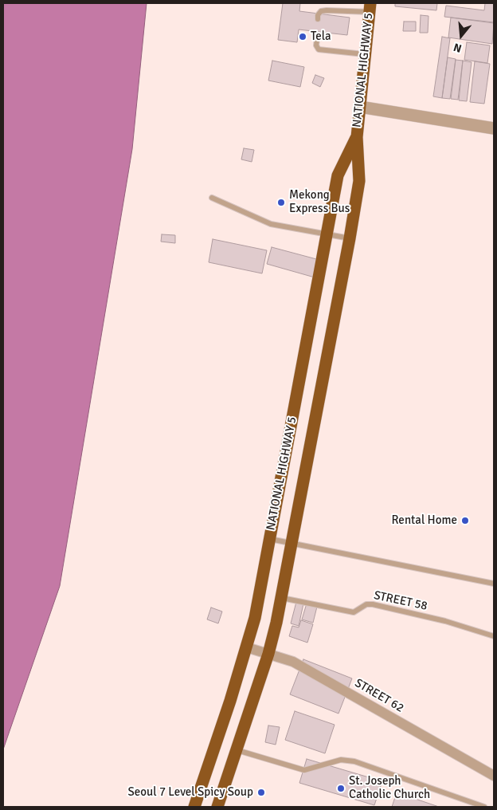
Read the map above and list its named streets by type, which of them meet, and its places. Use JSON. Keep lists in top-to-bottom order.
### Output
{
  "streets": {
    "highway": ["NATIONAL HIGHWAY 5"],
    "street": ["STREET 62"],
    "lane": ["STREET 58"]
  },
  "crossings": [
    ["NATIONAL HIGHWAY 5", "STREET 58"],
    ["NATIONAL HIGHWAY 5", "STREET 62"]
  ],
  "places": [
    "Tela",
    "Mekong Express Bus",
    "Rental Home",
    "St. Joseph Catholic Church",
    "Seoul 7 Level Spicy Soup"
  ],
  "north": "bottom"
}
